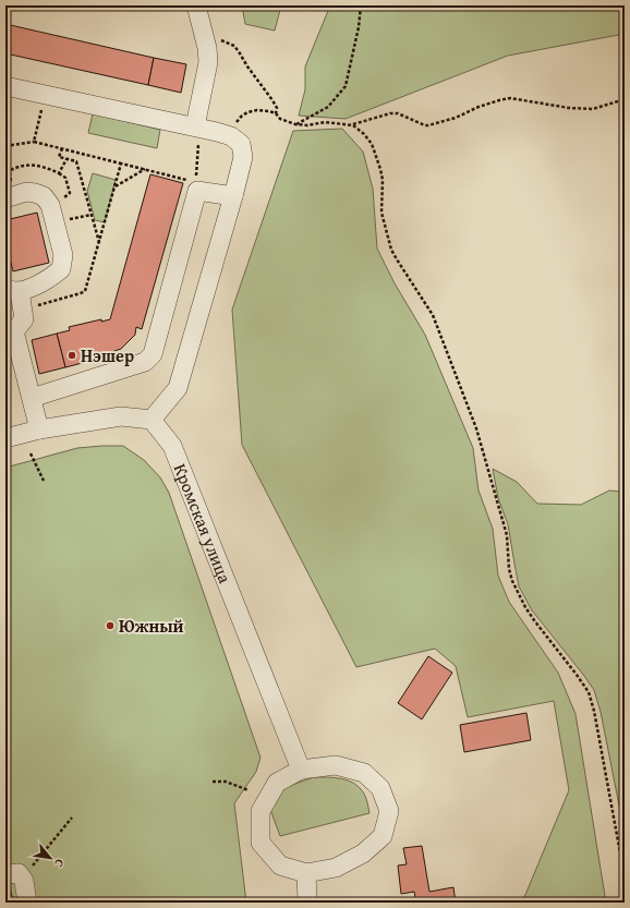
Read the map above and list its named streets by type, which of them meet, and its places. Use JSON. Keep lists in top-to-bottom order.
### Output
{
  "streets": {
    "street": ["Кромская улица"]
  },
  "places": ["Нэшер", "Южный"],
  "north": "bottom right"
}
